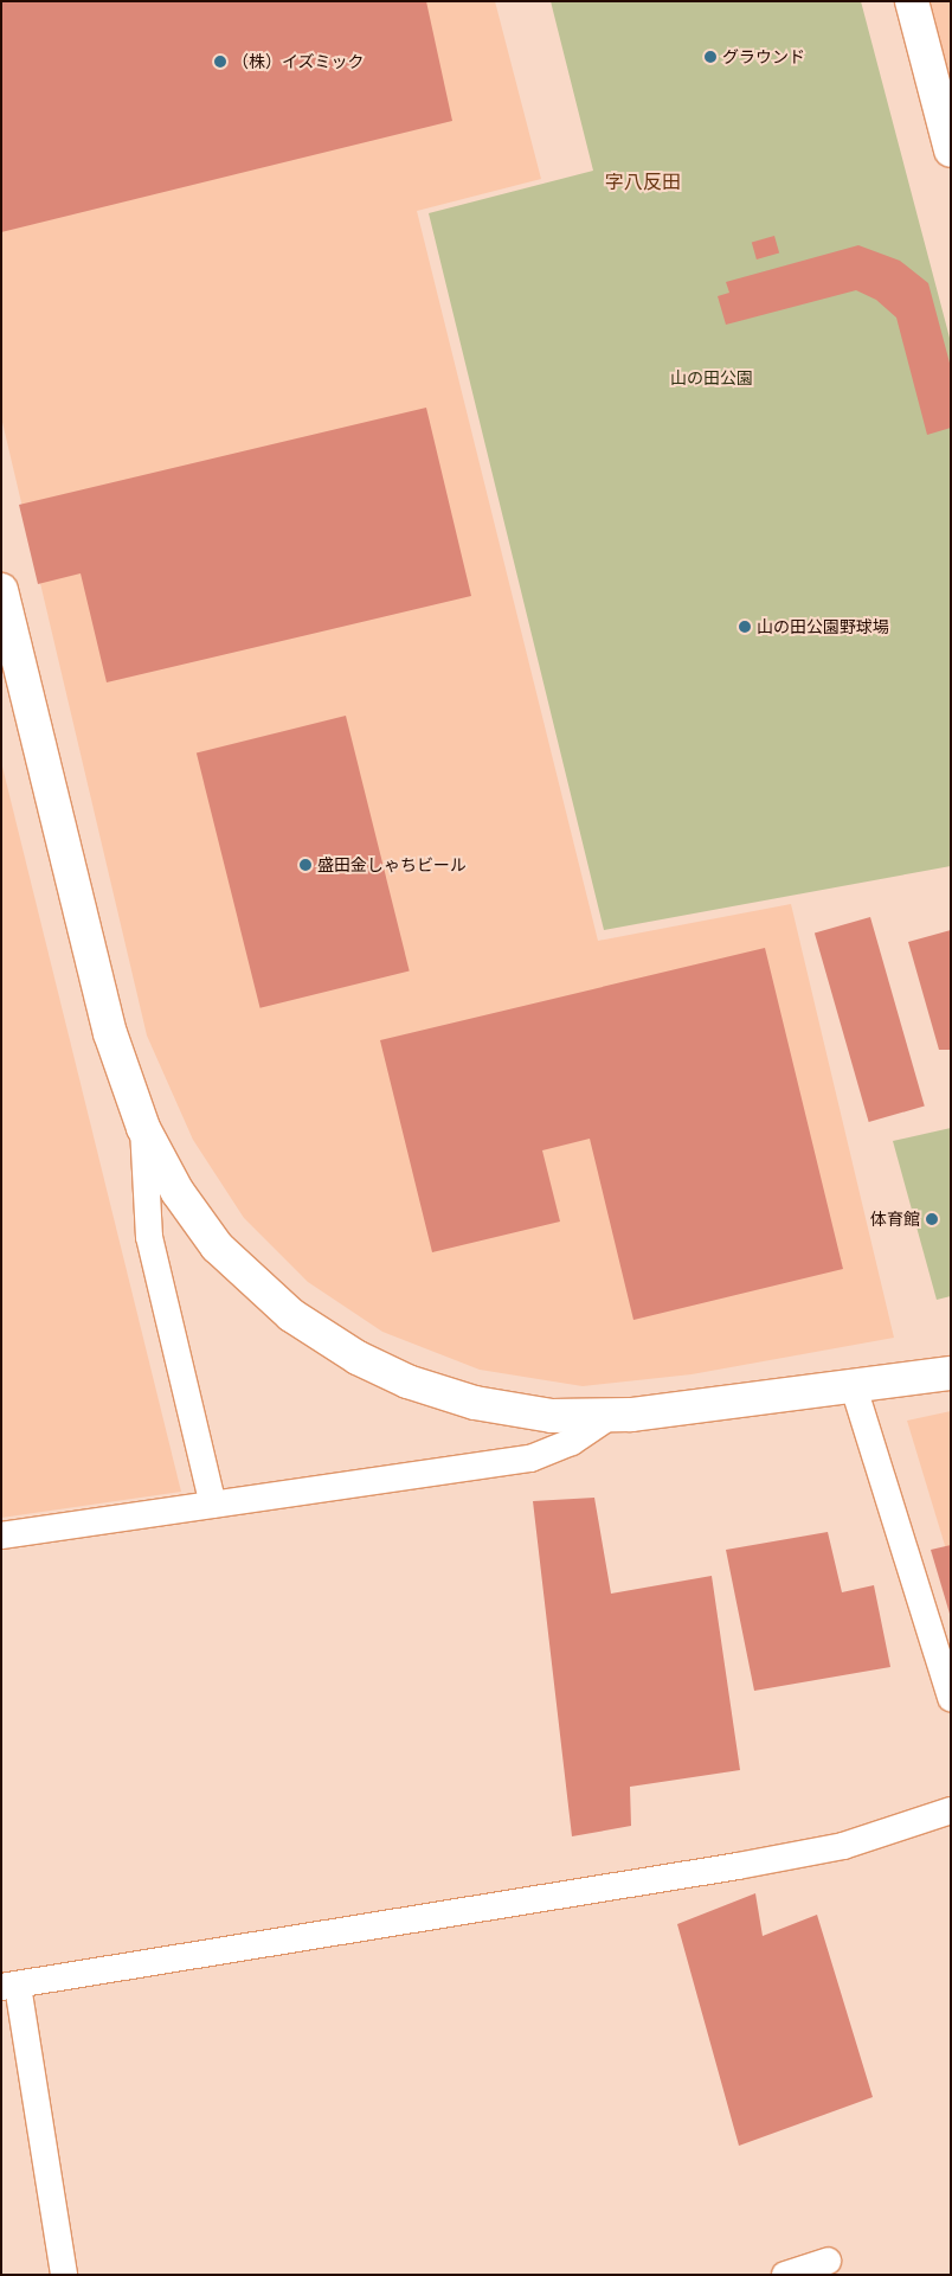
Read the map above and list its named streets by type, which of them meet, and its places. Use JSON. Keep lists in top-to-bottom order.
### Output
{
  "districts": ["字八反田"],
  "parks": ["山の田公園"],
  "places": [
    "グラウンド",
    "（株）イズミック",
    "山の田公園野球場",
    "盛田金しゃちビール",
    "体育館"
  ]
}
